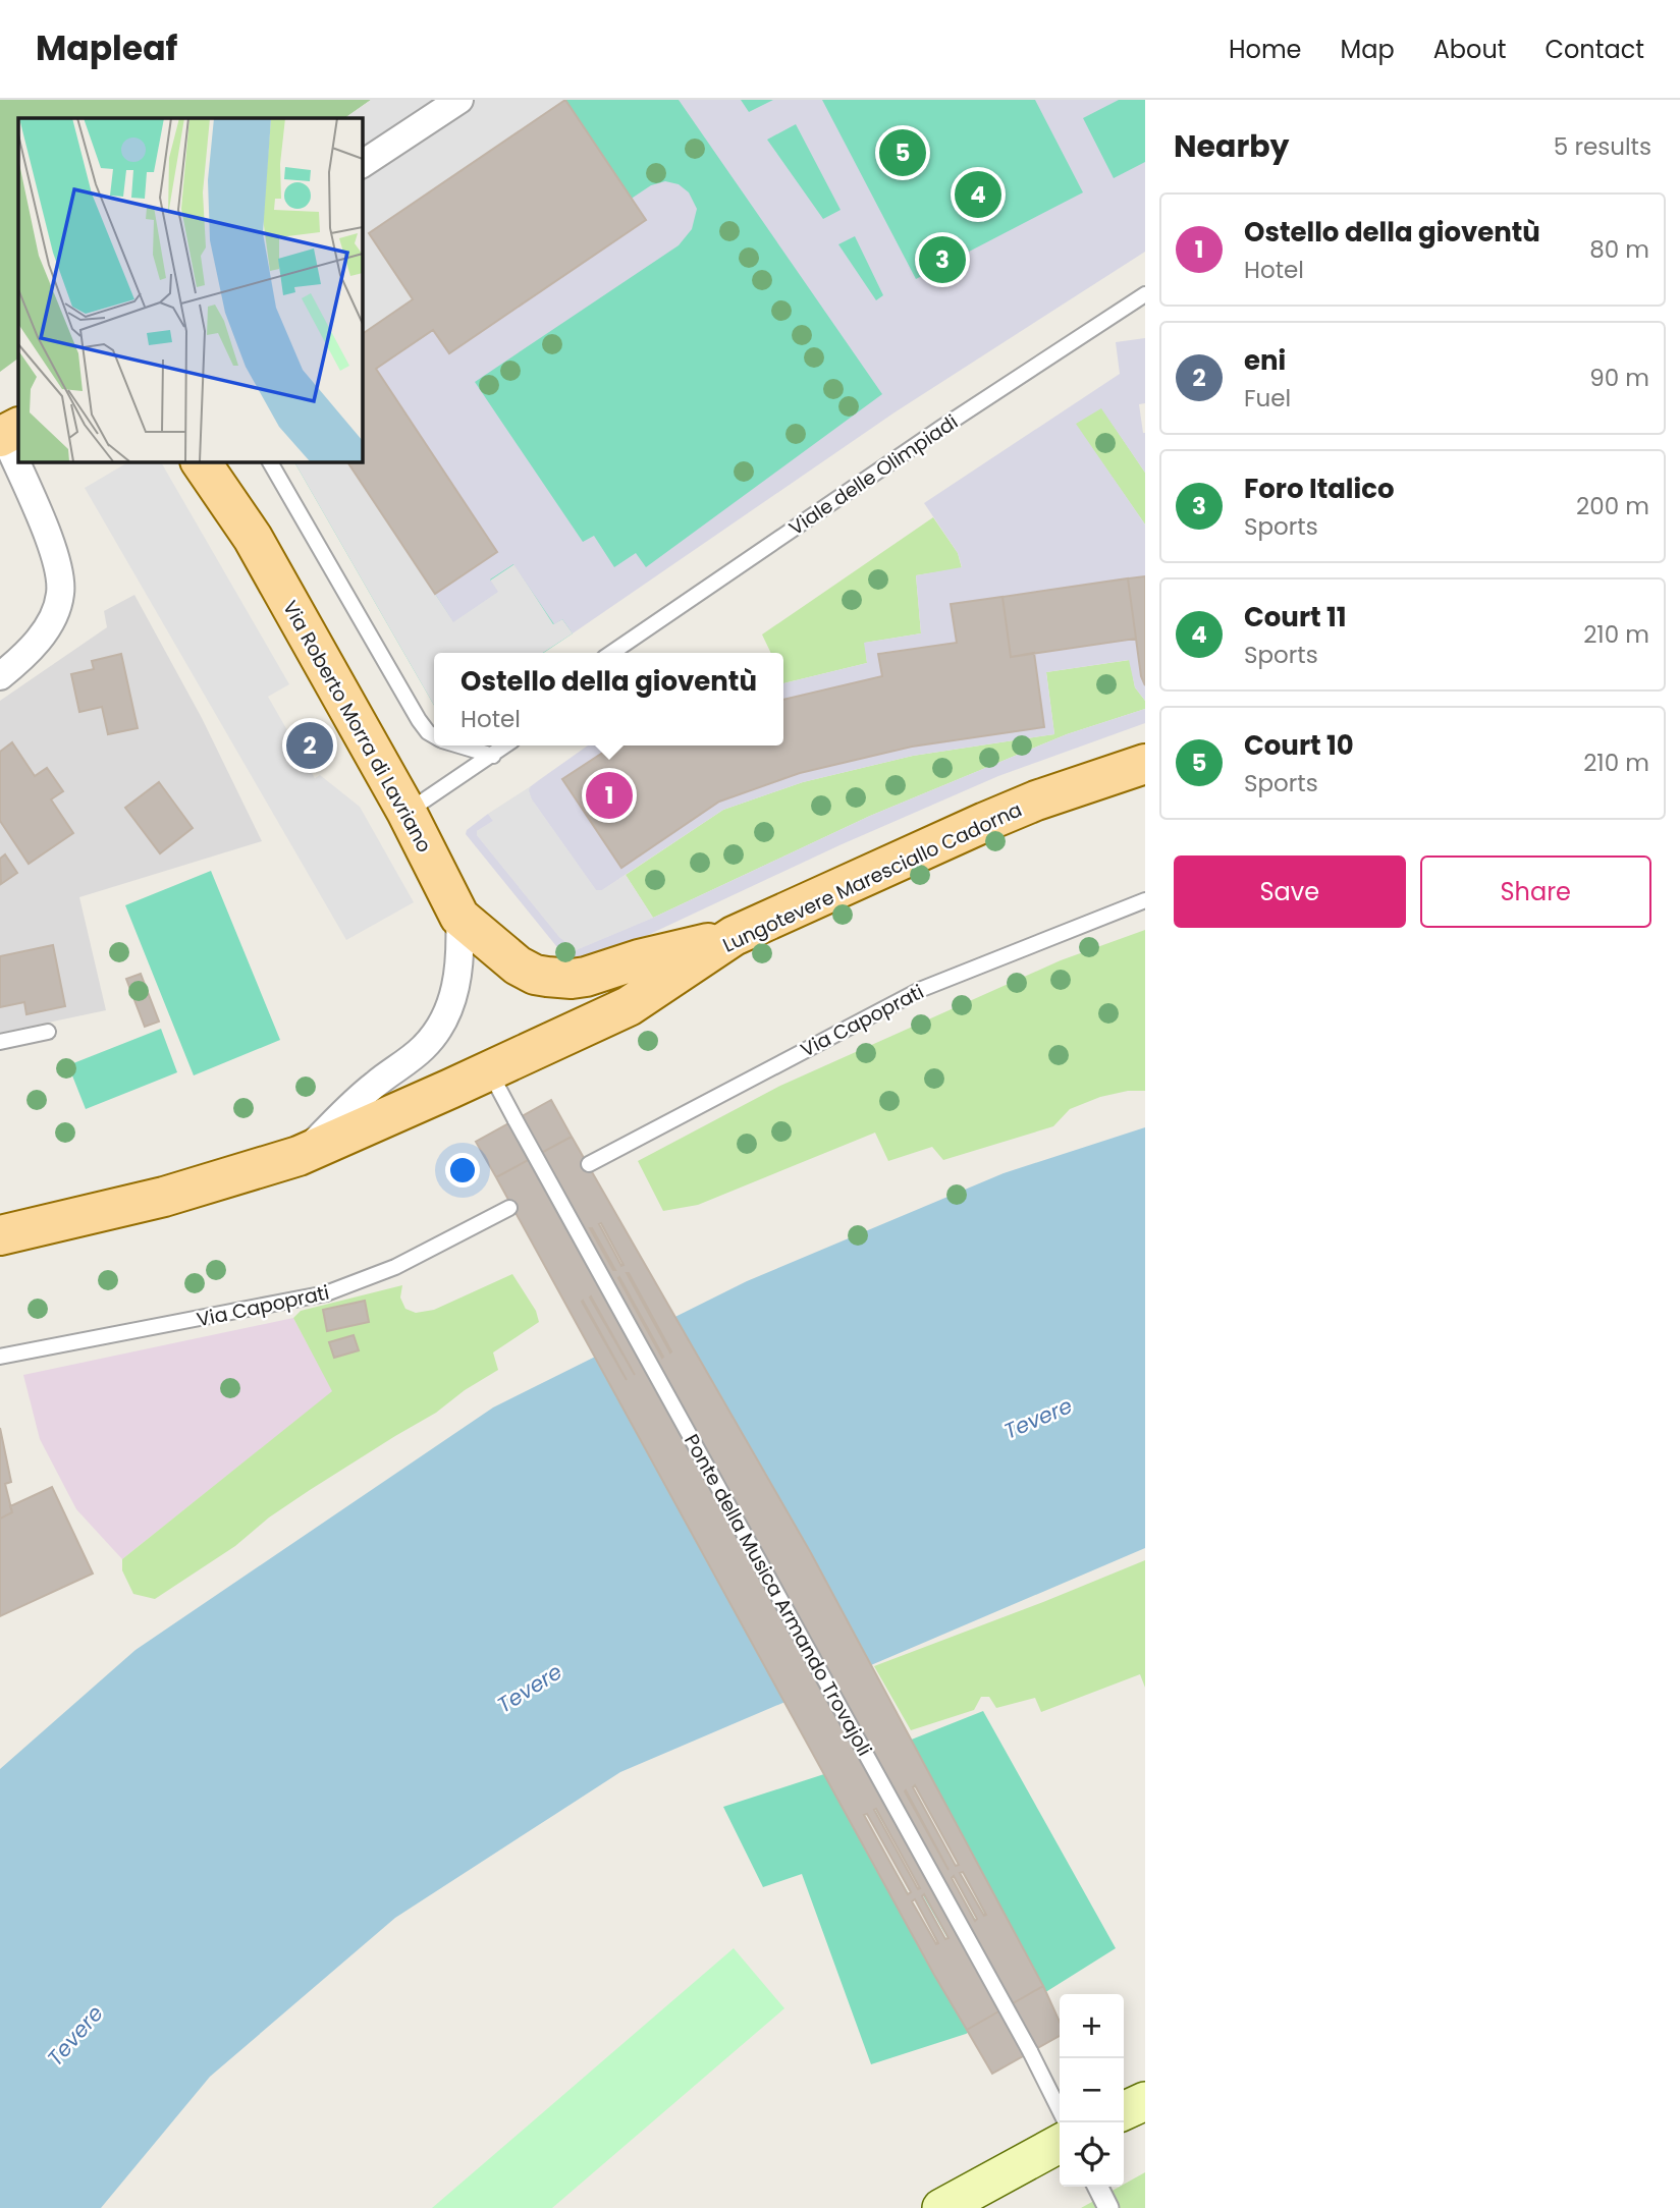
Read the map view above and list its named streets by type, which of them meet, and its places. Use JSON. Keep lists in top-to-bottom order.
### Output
{
  "streets": {
    "main road": ["Via Roberto Morra di Lavriano", "Lungotevere Maresciallo Cadorna"],
    "lane": ["Viale delle Olimpiadi", "Via Capoprati", "Ponte della Musica Armando Trovajoli"]
  },
  "crossings": [
    ["Via Roberto Morra di Lavriano", "Lungotevere Maresciallo Cadorna"],
    ["Lungotevere Maresciallo Cadorna", "Ponte della Musica Armando Trovajoli"]
  ],
  "water": ["Tevere"],
  "page": {
    "header": "Mapleaf",
    "nav": [
      "Home",
      "Map",
      "About",
      "Contact"
    ],
    "heading": ["Nearby", "5 results"],
    "pins": [
      "5",
      "4",
      "3",
      "2",
      "1"
    ],
    "list": [
      {
        "mark": "1",
        "name": "Ostello della gioventù",
        "note": "Hotel",
        "value": "80 m"
      },
      {
        "mark": "2",
        "name": "eni",
        "note": "Fuel",
        "value": "90 m"
      },
      {
        "mark": "3",
        "name": "Foro Italico",
        "note": "Sports",
        "value": "200 m"
      },
      {
        "mark": "4",
        "name": "Court 11",
        "note": "Sports",
        "value": "210 m"
      },
      {
        "mark": "5",
        "name": "Court 10",
        "note": "Sports",
        "value": "210 m"
      }
    ],
    "popup": ["Ostello della gioventù", "Hotel"],
    "buttons": ["Save", "Share"],
    "map_buttons": ["+", "−"]
  }
}
